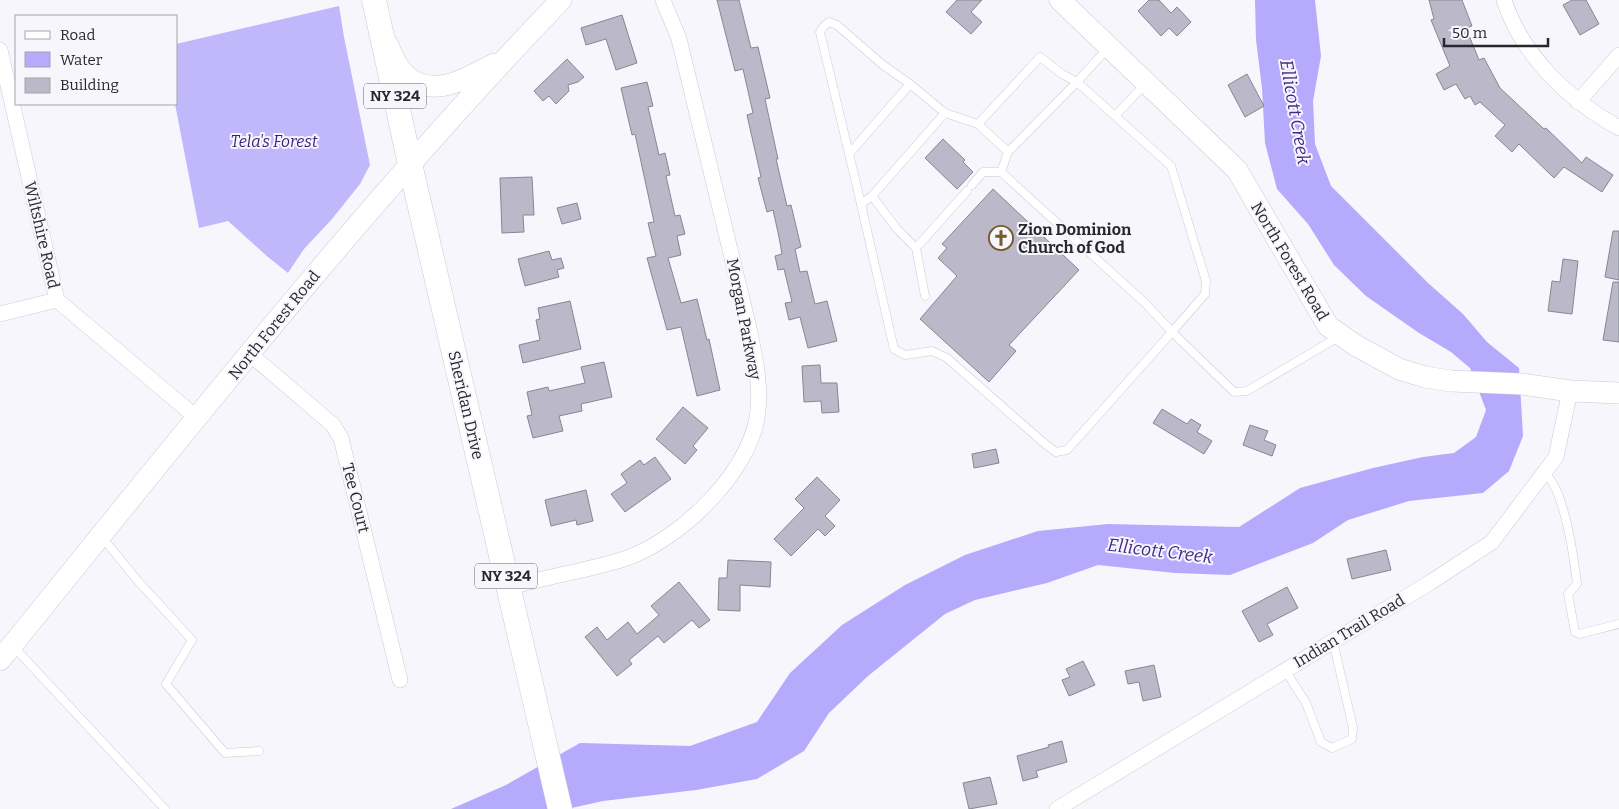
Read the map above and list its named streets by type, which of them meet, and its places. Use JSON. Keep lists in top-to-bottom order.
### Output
{
  "streets": {
    "main road": ["NY 324", "Sheridan Drive"],
    "street": [
      "Wiltshire Road",
      "North Forest Road",
      "Morgan Parkway",
      "Tee Court",
      "Indian Trail Road"
    ]
  },
  "crossings": [
    ["Wiltshire Road", "North Forest Road"],
    ["North Forest Road", "Sheridan Drive"],
    ["North Forest Road", "Tee Court"],
    ["North Forest Road", "Indian Trail Road"],
    ["Morgan Parkway", "Sheridan Drive"]
  ],
  "water": ["Ellicott Creek"],
  "parks": ["Tela's Forest"],
  "places": {
    "church": ["Zion Dominion Church of God"]
  },
  "legend": ["Road", "Water", "Building"],
  "scale_bar": "50 m"
}
